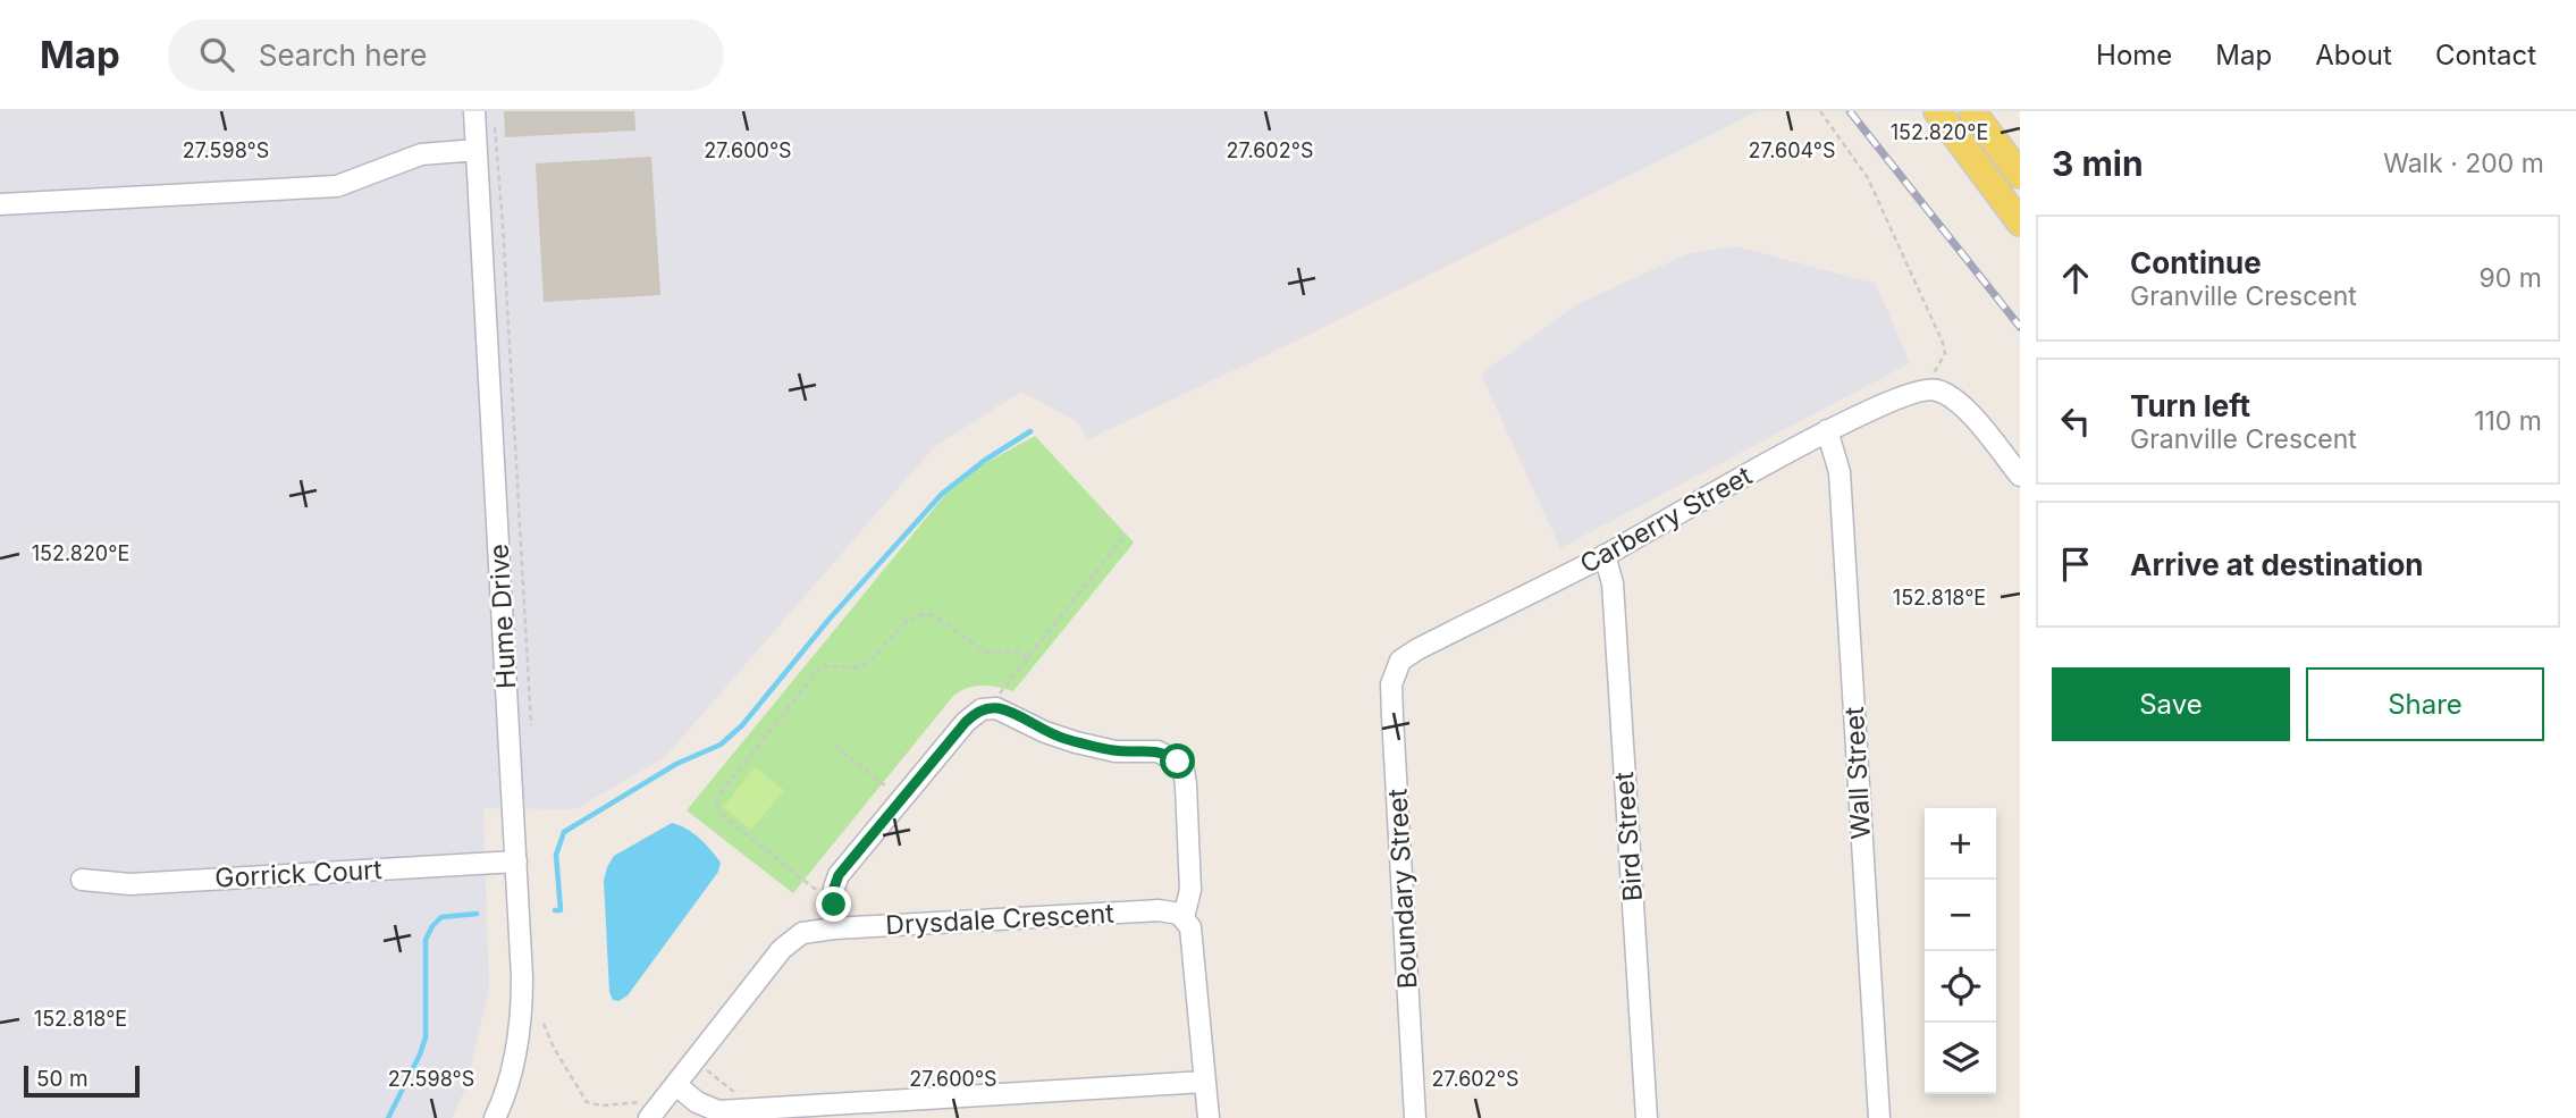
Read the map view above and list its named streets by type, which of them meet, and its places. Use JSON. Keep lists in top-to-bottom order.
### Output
{
  "streets": {
    "street": [
      "Carberry Street",
      "Hume Drive",
      "Wall Street",
      "Bird Street",
      "Gorrick Court",
      "Boundary Street",
      "Drysdale Crescent"
    ]
  },
  "crossings": [
    ["Carberry Street", "Wall Street"],
    ["Carberry Street", "Bird Street"],
    ["Carberry Street", "Boundary Street"],
    ["Hume Drive", "Gorrick Court"]
  ],
  "scale_bar": "50 m",
  "page": {
    "header": "Map",
    "search": "Search here",
    "nav": [
      "Home",
      "Map",
      "About",
      "Contact"
    ],
    "heading": ["3 min", "Walk · 200 m"],
    "list": [
      ["Continue", "Granville Crescent", "90 m"],
      ["Turn left", "Granville Crescent", "110 m"],
      "Arrive at destination"
    ],
    "buttons": ["Save", "Share"],
    "map_buttons": ["+", "−"],
    "scale": "50 m"
  },
  "coordinates": [
    "152.820°E",
    "27.598°S",
    "27.600°S",
    "27.602°S",
    "27.604°S",
    "152.818°E"
  ]
}
